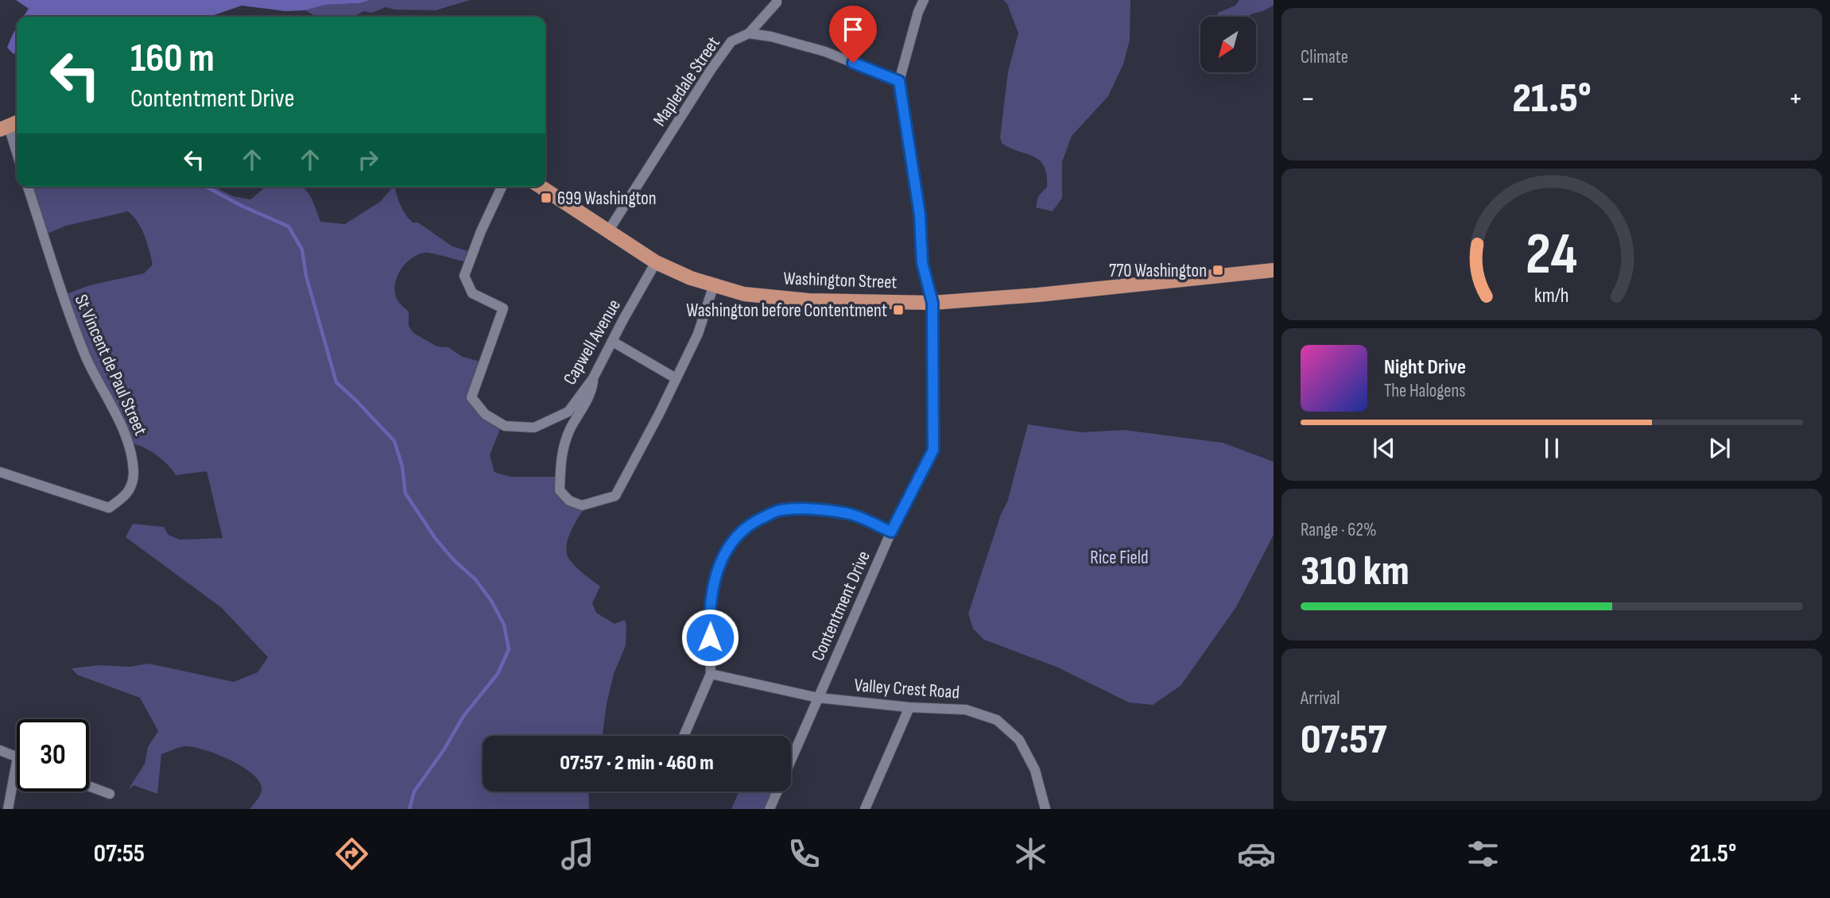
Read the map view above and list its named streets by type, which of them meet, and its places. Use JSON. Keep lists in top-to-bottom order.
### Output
{
  "streets": {
    "main road": ["Washington Street"],
    "street": [
      "Mapledale Street",
      "Capwell Avenue",
      "St Vincent de Paul Street",
      "Contentment Drive",
      "Valley Crest Road"
    ]
  },
  "crossings": [
    ["Mapledale Street", "Washington Street"],
    ["Washington Street", "Capwell Avenue"],
    ["Washington Street", "Contentment Drive"],
    ["Contentment Drive", "Valley Crest Road"]
  ],
  "parks": ["Rice Field"],
  "places": {
    "transit": ["699 Washington", "770 Washington", "Washington before Contentment"]
  },
  "north": "bottom left",
  "page": {
    "tile": [
      "Climate",
      ["Range · 62%", "310 km"],
      ["Arrival", "07:57"]
    ],
    "turn": ["160 m", "Contentment Drive"],
    "heat": ["−", "21.5°", "+"],
    "song": ["Night Drive", "The Halogens"],
    "limit": "30",
    "trip": "07:57 · 2 min · 460 m",
    "tabs": ["07:55", "21.5°"],
    "gauge": ["24", "km/h"]
  }
}
